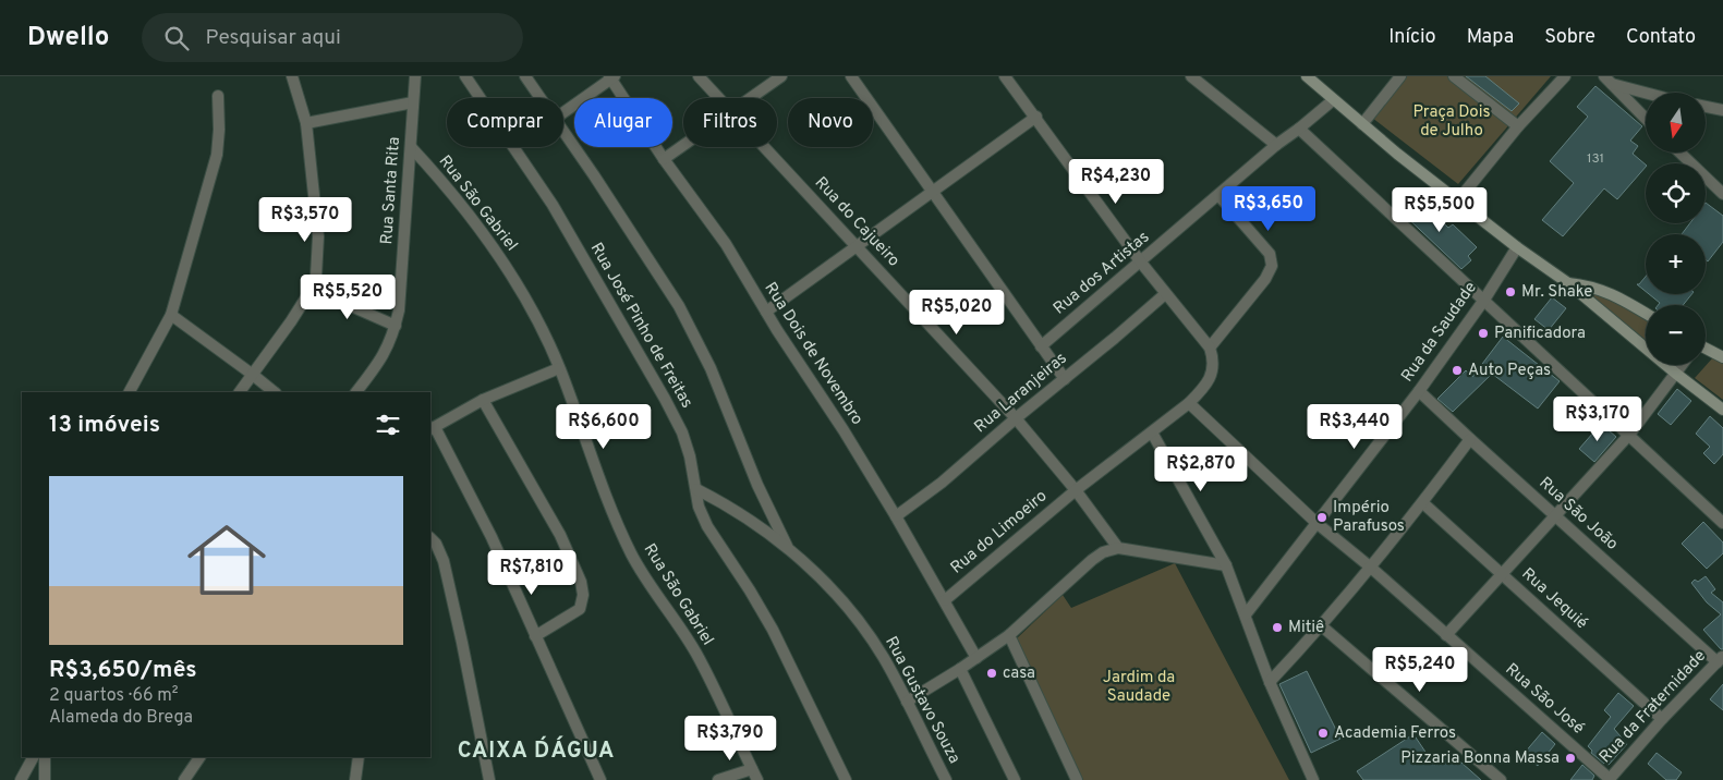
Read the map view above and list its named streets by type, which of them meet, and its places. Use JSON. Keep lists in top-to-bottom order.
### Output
{
  "streets": {
    "street": [
      "Rua Santa Rita",
      "Rua São Gabriel",
      "Rua do Cajueiro",
      "Rua dos Artistas",
      "Rua José Pinho de Freitas",
      "Rua da Saudade",
      "Rua Dois de Novembro",
      "Rua Laranjeiras",
      "Rua São João",
      "Rua do Limoeiro",
      "Rua Jequié",
      "Rua São José",
      "Rua Gustavo Souza",
      "Rua da Fraternidade"
    ]
  },
  "crossings": [
    ["Rua Santa Rita", "Rua São Gabriel"],
    ["Rua do Cajueiro", "Rua Laranjeiras"],
    ["Rua do Cajueiro", "Rua do Limoeiro"],
    ["Rua José Pinho de Freitas", "Rua Gustavo Souza"],
    ["Rua da Saudade", "Rua São João"],
    ["Rua da Saudade", "Rua São José"],
    ["Rua Dois de Novembro", "Rua Laranjeiras"],
    ["Rua Dois de Novembro", "Rua do Limoeiro"],
    ["Rua São João", "Rua da Fraternidade"],
    ["Rua Jequié", "Rua da Fraternidade"],
    ["Rua São José", "Rua da Fraternidade"]
  ],
  "districts": ["CAIXA D´ÁGUA"],
  "parks": ["Praça Dois de Julho", "Jardim da Saudade"],
  "places": [
    "Mr. Shake",
    "Panificadora",
    "Auto Peças",
    "Império Parafusos",
    "Mitiê",
    "casa",
    "Academia Ferros",
    "Pizzaria Bonna Massa"
  ],
  "house_numbers": ["131"],
  "north": "bottom",
  "page": {
    "header": "Dwello",
    "search": "Pesquisar aqui",
    "nav": [
      "Início",
      "Mapa",
      "Sobre",
      "Contato"
    ],
    "map_buttons": ["+", "−"],
    "chip": [
      "Comprar",
      "Alugar",
      "Filtros",
      "Novo"
    ],
    "price": [
      "R$4,230",
      "R$3,650",
      "R$5,500",
      "R$3,570",
      "R$5,520",
      "R$5,020",
      "R$3,170",
      "R$6,600",
      "R$3,440",
      "R$2,870",
      "R$7,810",
      "R$5,240",
      "R$3,790"
    ],
    "heading": "13 imóveis",
    "list": [
      {
        "name": "R$3,650/mês",
        "note": "2 quartos · 66 m² · Alameda do Brega"
      }
    ]
  }
}
